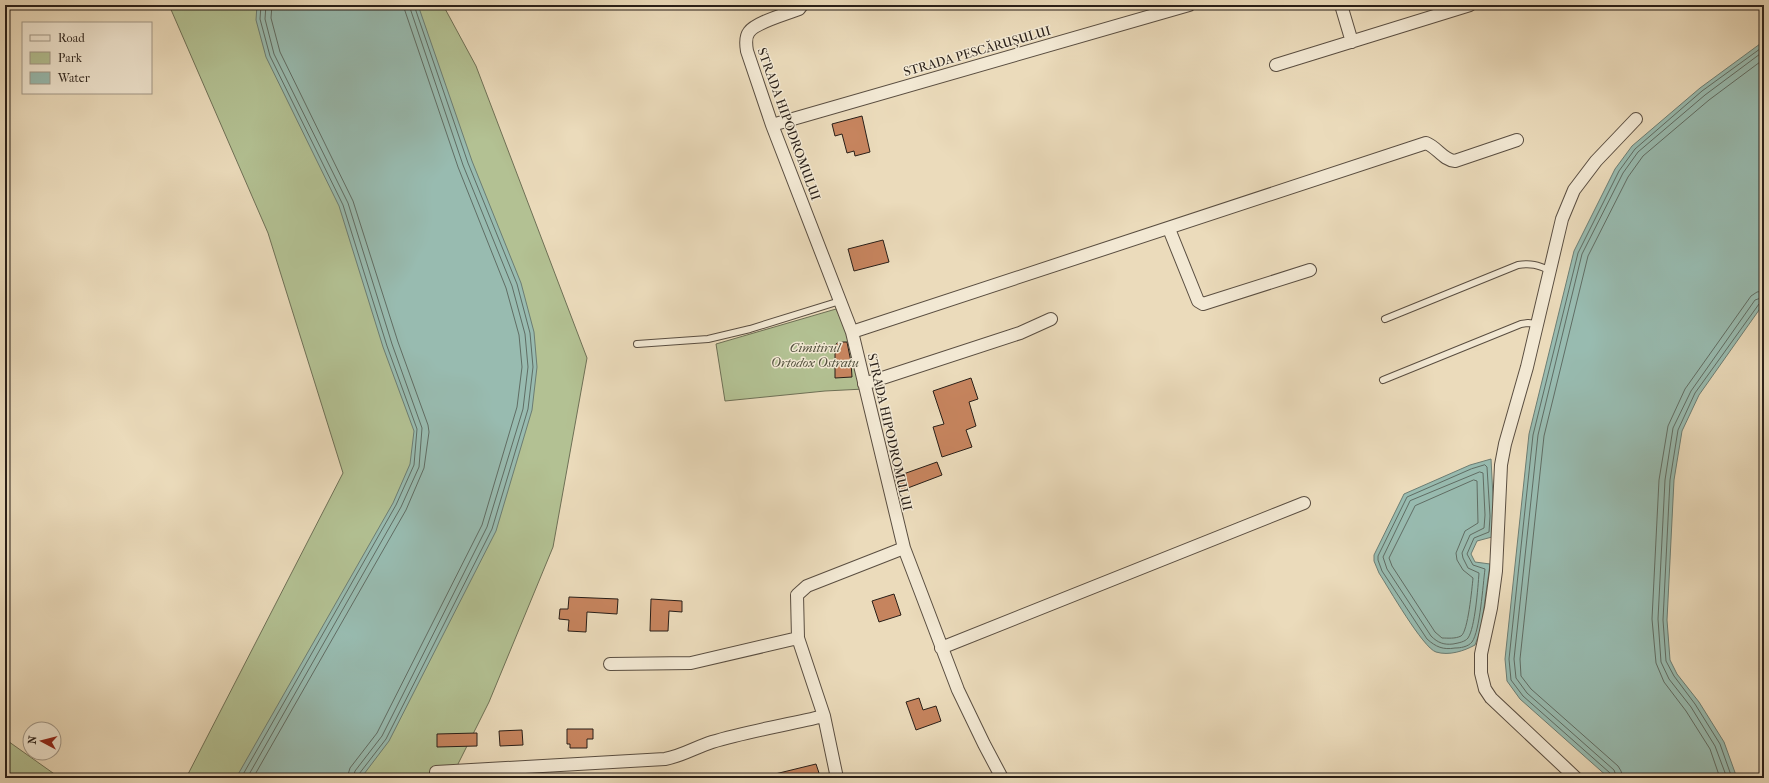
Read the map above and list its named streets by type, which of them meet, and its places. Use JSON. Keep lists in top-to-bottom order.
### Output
{
  "streets": {
    "street": ["STRADA PESCĂRUȘULUI", "STRADA HIPODROMULUI"]
  },
  "crossings": [
    ["STRADA PESCĂRUȘULUI", "STRADA HIPODROMULUI"]
  ],
  "parks": ["Cimitirul Ortodox Ostratu"],
  "legend": ["Road", "Park", "Water"],
  "north": "left"
}
